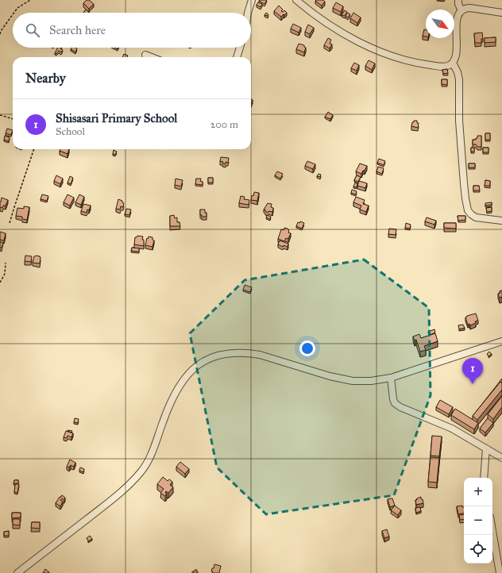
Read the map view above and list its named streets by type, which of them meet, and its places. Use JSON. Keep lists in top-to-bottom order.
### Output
{
  "north": "bottom right",
  "page": {
    "search": "Search here",
    "heading": "Nearby",
    "list": [
      {
        "mark": "1",
        "name": "Shisasari Primary School",
        "note": "School",
        "value": "200 m"
      }
    ],
    "pins": "1",
    "map_buttons": ["+", "−"]
  }
}
